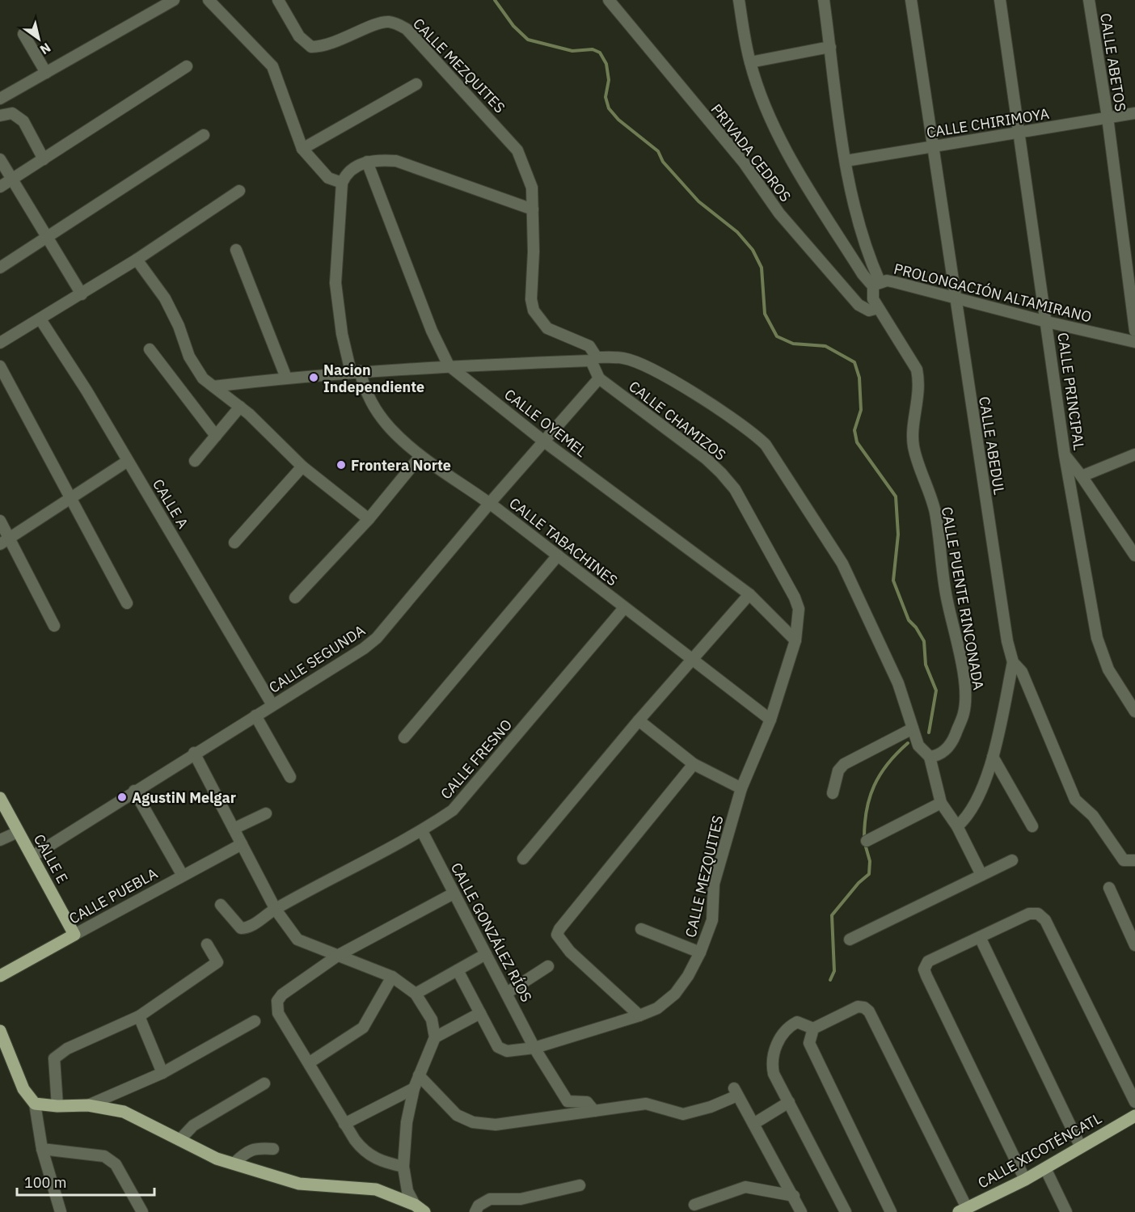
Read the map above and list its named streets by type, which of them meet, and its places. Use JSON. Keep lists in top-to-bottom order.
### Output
{
  "streets": {
    "main road": ["CALLE E", "CALLE PUEBLA", "CALLE XICOTÉNCATL"],
    "street": [
      "CALLE ABETOS",
      "CALLE MEZQUITES",
      "CALLE CHIRIMOYA",
      "PRIVADA CEDROS",
      "PROLONGACIÓN ALTAMIRANO",
      "CALLE PRINCIPAL",
      "CALLE CHAMIZOS",
      "CALLE OYEMEL",
      "CALLE ABEDUL",
      "CALLE A",
      "CALLE TABACHINES",
      "CALLE PUENTE RINCONADA",
      "CALLE SEGUNDA",
      "CALLE FRESNO",
      "CALLE GONZÁLEZ RÍOS"
    ]
  },
  "crossings": [
    ["CALLE ABETOS", "CALLE CHIRIMOYA"],
    ["CALLE MEZQUITES", "CALLE CHAMIZOS"],
    ["CALLE MEZQUITES", "CALLE OYEMEL"],
    ["CALLE MEZQUITES", "CALLE TABACHINES"],
    ["CALLE MEZQUITES", "CALLE GONZÁLEZ RÍOS"],
    ["CALLE CHIRIMOYA", "CALLE PRINCIPAL"],
    ["CALLE CHIRIMOYA", "CALLE ABEDUL"],
    ["CALLE CHIRIMOYA", "CALLE PUENTE RINCONADA"],
    ["PRIVADA CEDROS", "CALLE PUENTE RINCONADA"],
    ["PROLONGACIÓN ALTAMIRANO", "CALLE PRINCIPAL"],
    ["PROLONGACIÓN ALTAMIRANO", "CALLE ABEDUL"],
    ["PROLONGACIÓN ALTAMIRANO", "CALLE PUENTE RINCONADA"],
    ["CALLE CHAMIZOS", "CALLE SEGUNDA"],
    ["CALLE OYEMEL", "CALLE SEGUNDA"],
    ["CALLE A", "CALLE SEGUNDA"],
    ["CALLE TABACHINES", "CALLE SEGUNDA"],
    ["CALLE TABACHINES", "CALLE FRESNO"],
    ["CALLE SEGUNDA", "CALLE E"],
    ["CALLE FRESNO", "CALLE GONZÁLEZ RÍOS"],
    ["CALLE E", "CALLE PUEBLA"]
  ],
  "places": ["Nacion Independiente", "Frontera Norte", "AgustiN Melgar"],
  "scale_bar": "100 m",
  "north": "bottom right"
}
